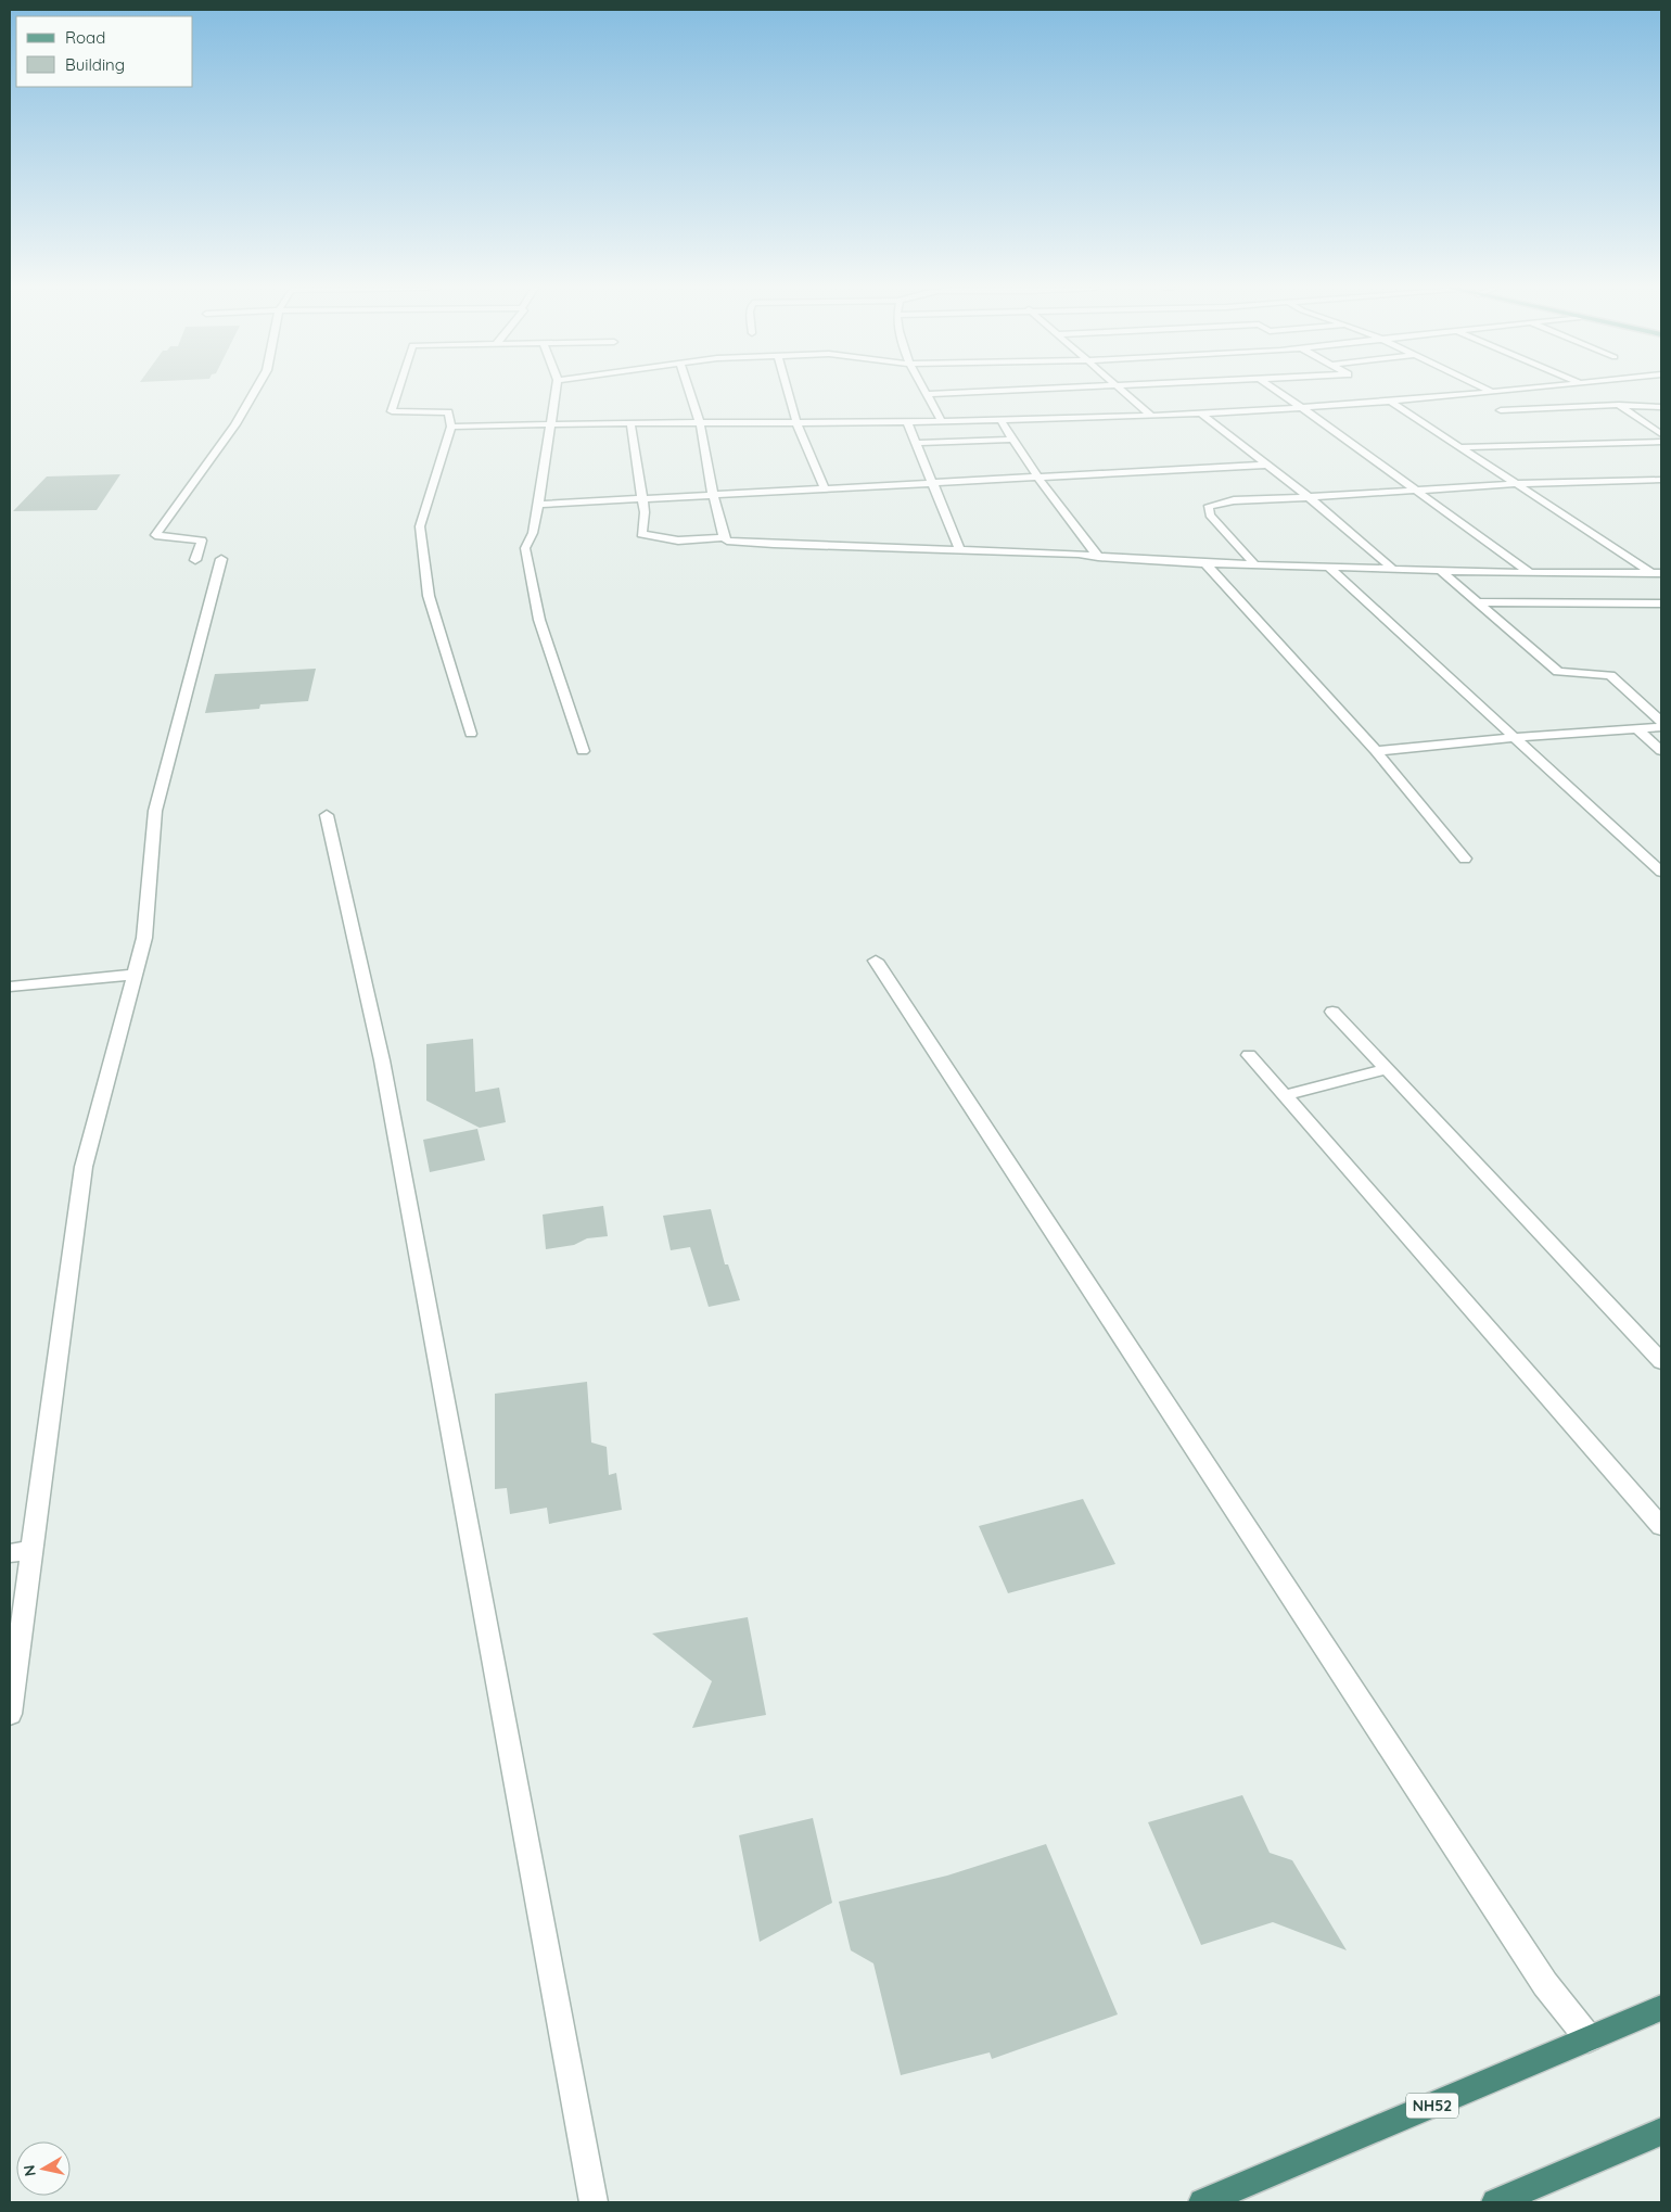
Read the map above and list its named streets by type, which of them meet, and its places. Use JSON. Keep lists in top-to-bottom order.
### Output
{
  "streets": {
    "highway": ["NH52"]
  },
  "legend": ["Road", "Building"],
  "north": "left"
}
